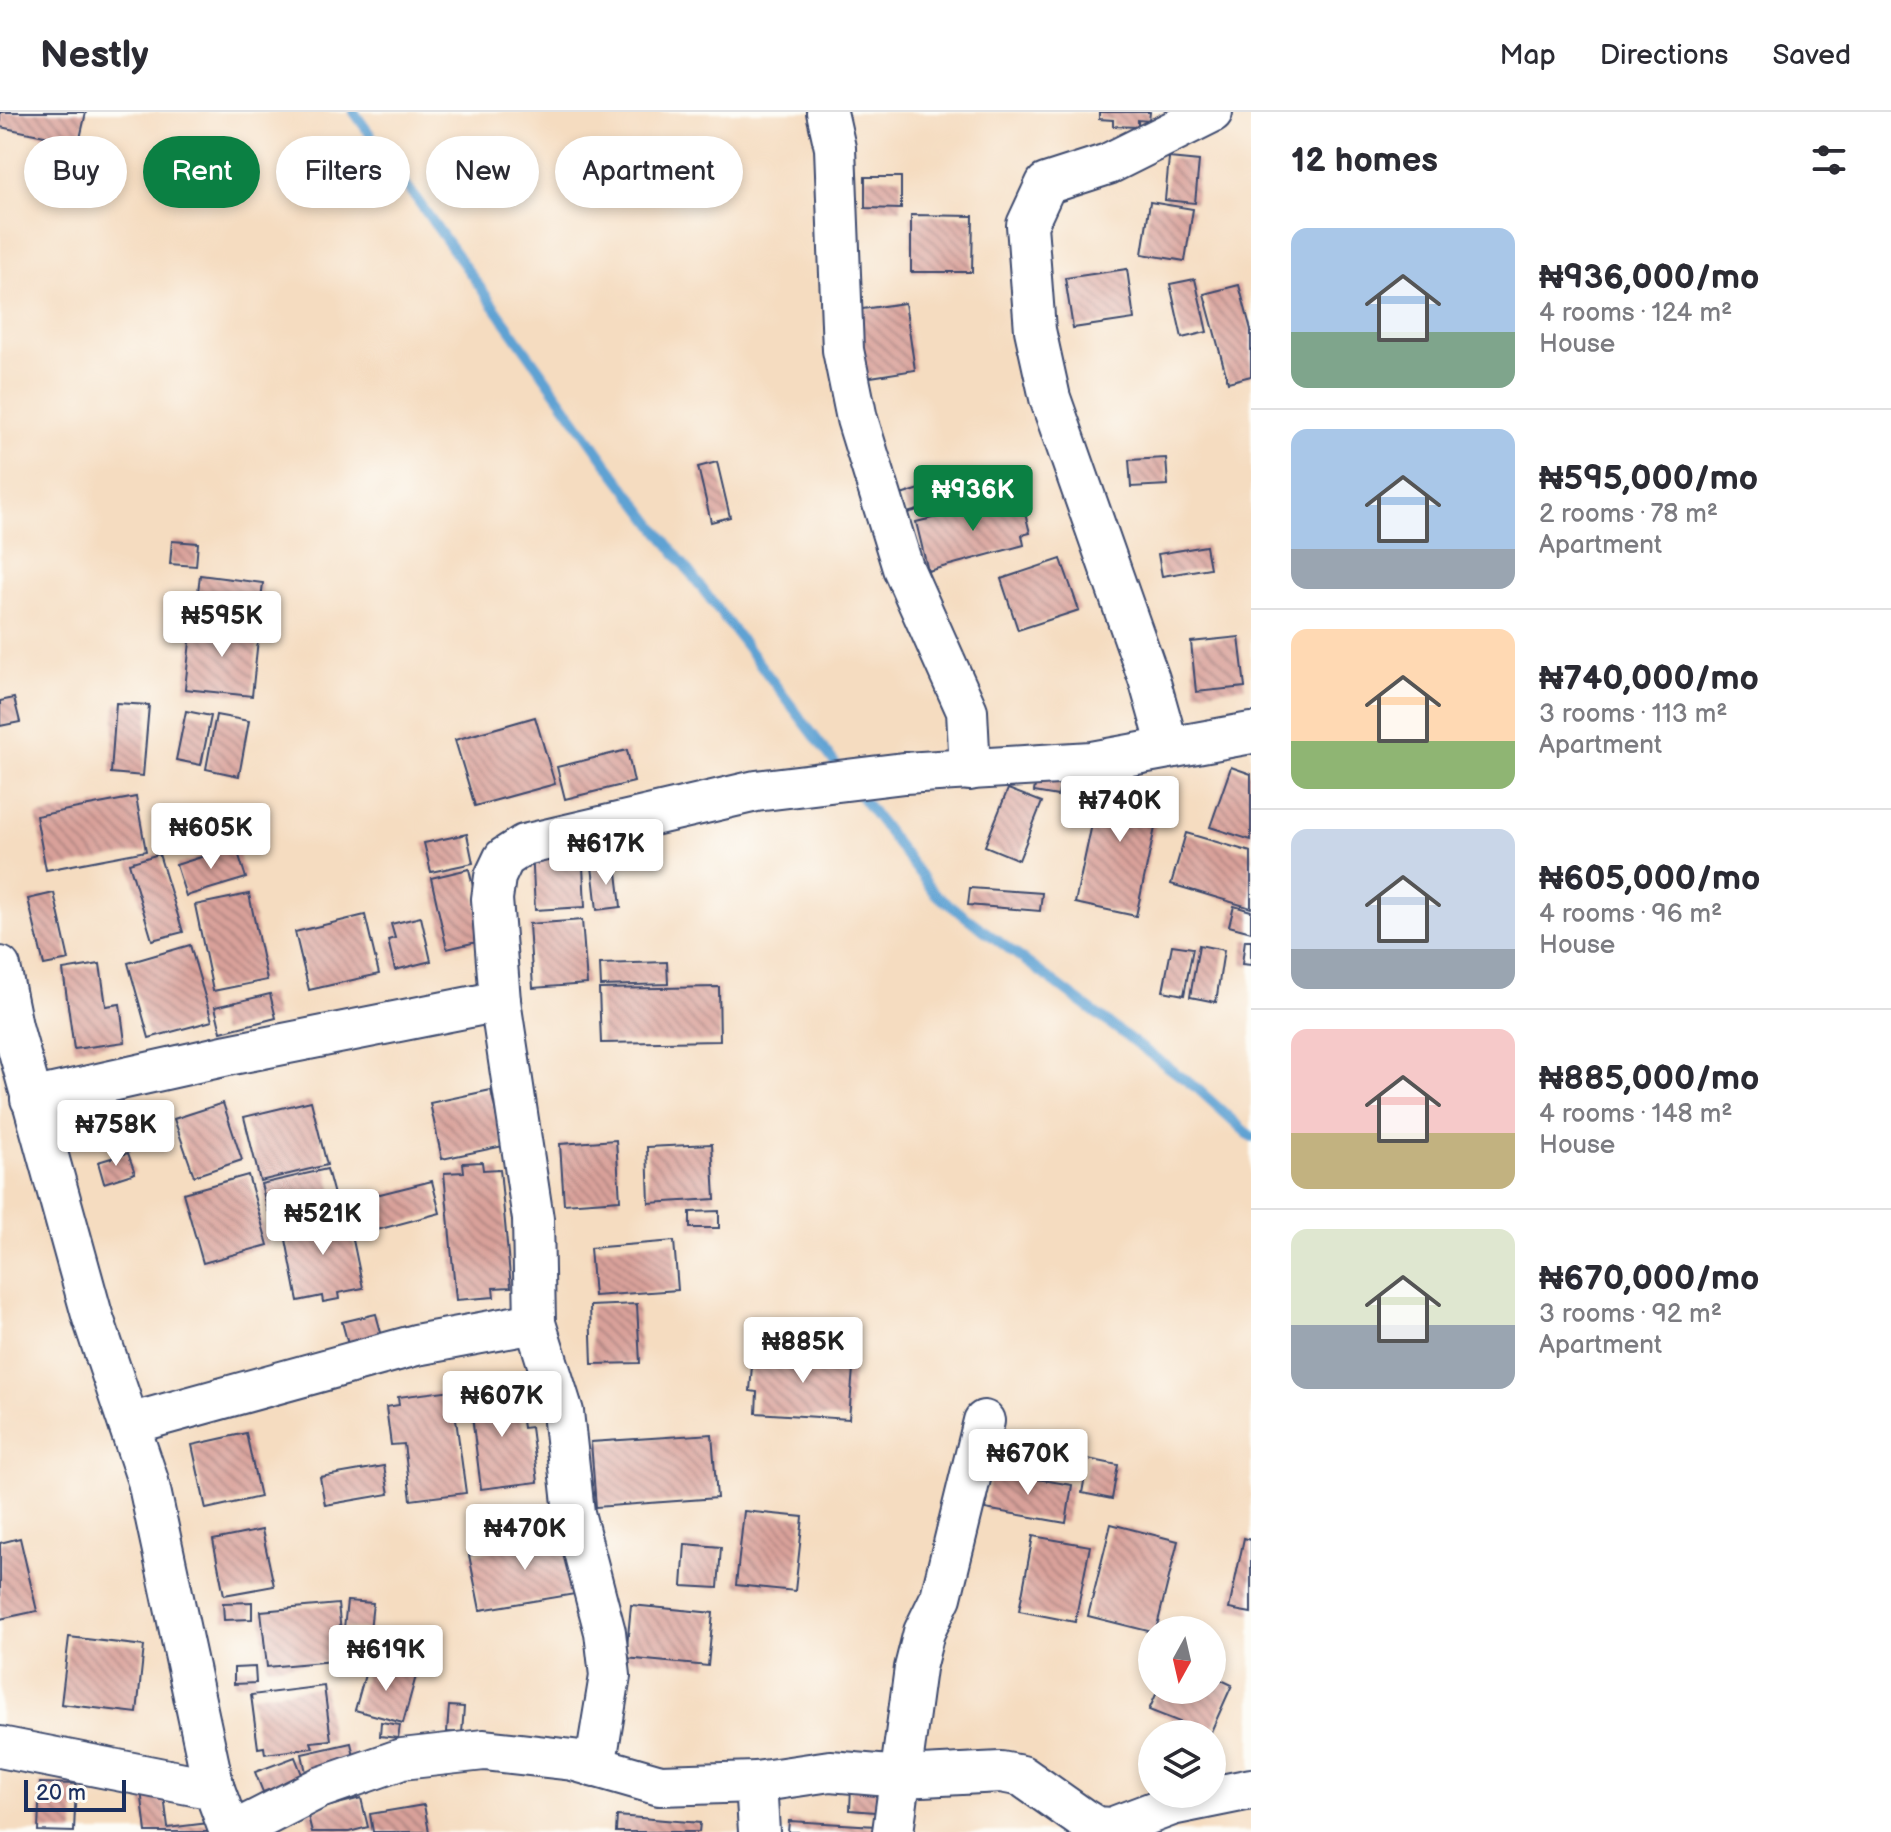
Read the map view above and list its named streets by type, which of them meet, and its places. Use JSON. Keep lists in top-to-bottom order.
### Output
{
  "scale_bar": "20 m",
  "north": "bottom",
  "page": {
    "header": "Nestly",
    "nav": ["Map", "Directions", "Saved"],
    "heading": "12 homes",
    "chip": [
      "Buy",
      "Rent",
      "Filters",
      "New",
      "Apartment"
    ],
    "list": [
      {
        "name": "₦936,000/mo",
        "note": "4 rooms · 124 m² · House"
      },
      {
        "name": "₦595,000/mo",
        "note": "2 rooms · 78 m² · Apartment"
      },
      {
        "name": "₦740,000/mo",
        "note": "3 rooms · 113 m² · Apartment"
      },
      {
        "name": "₦605,000/mo",
        "note": "4 rooms · 96 m² · House"
      },
      {
        "name": "₦885,000/mo",
        "note": "4 rooms · 148 m² · House"
      },
      {
        "name": "₦670,000/mo",
        "note": "3 rooms · 92 m² · Apartment"
      }
    ],
    "price": [
      "₦936K",
      "₦595K",
      "₦740K",
      "₦605K",
      "₦617K",
      "₦758K",
      "₦521K",
      "₦885K",
      "₦607K",
      "₦670K",
      "₦470K",
      "₦619K"
    ],
    "scale": "20 m"
  }
}
